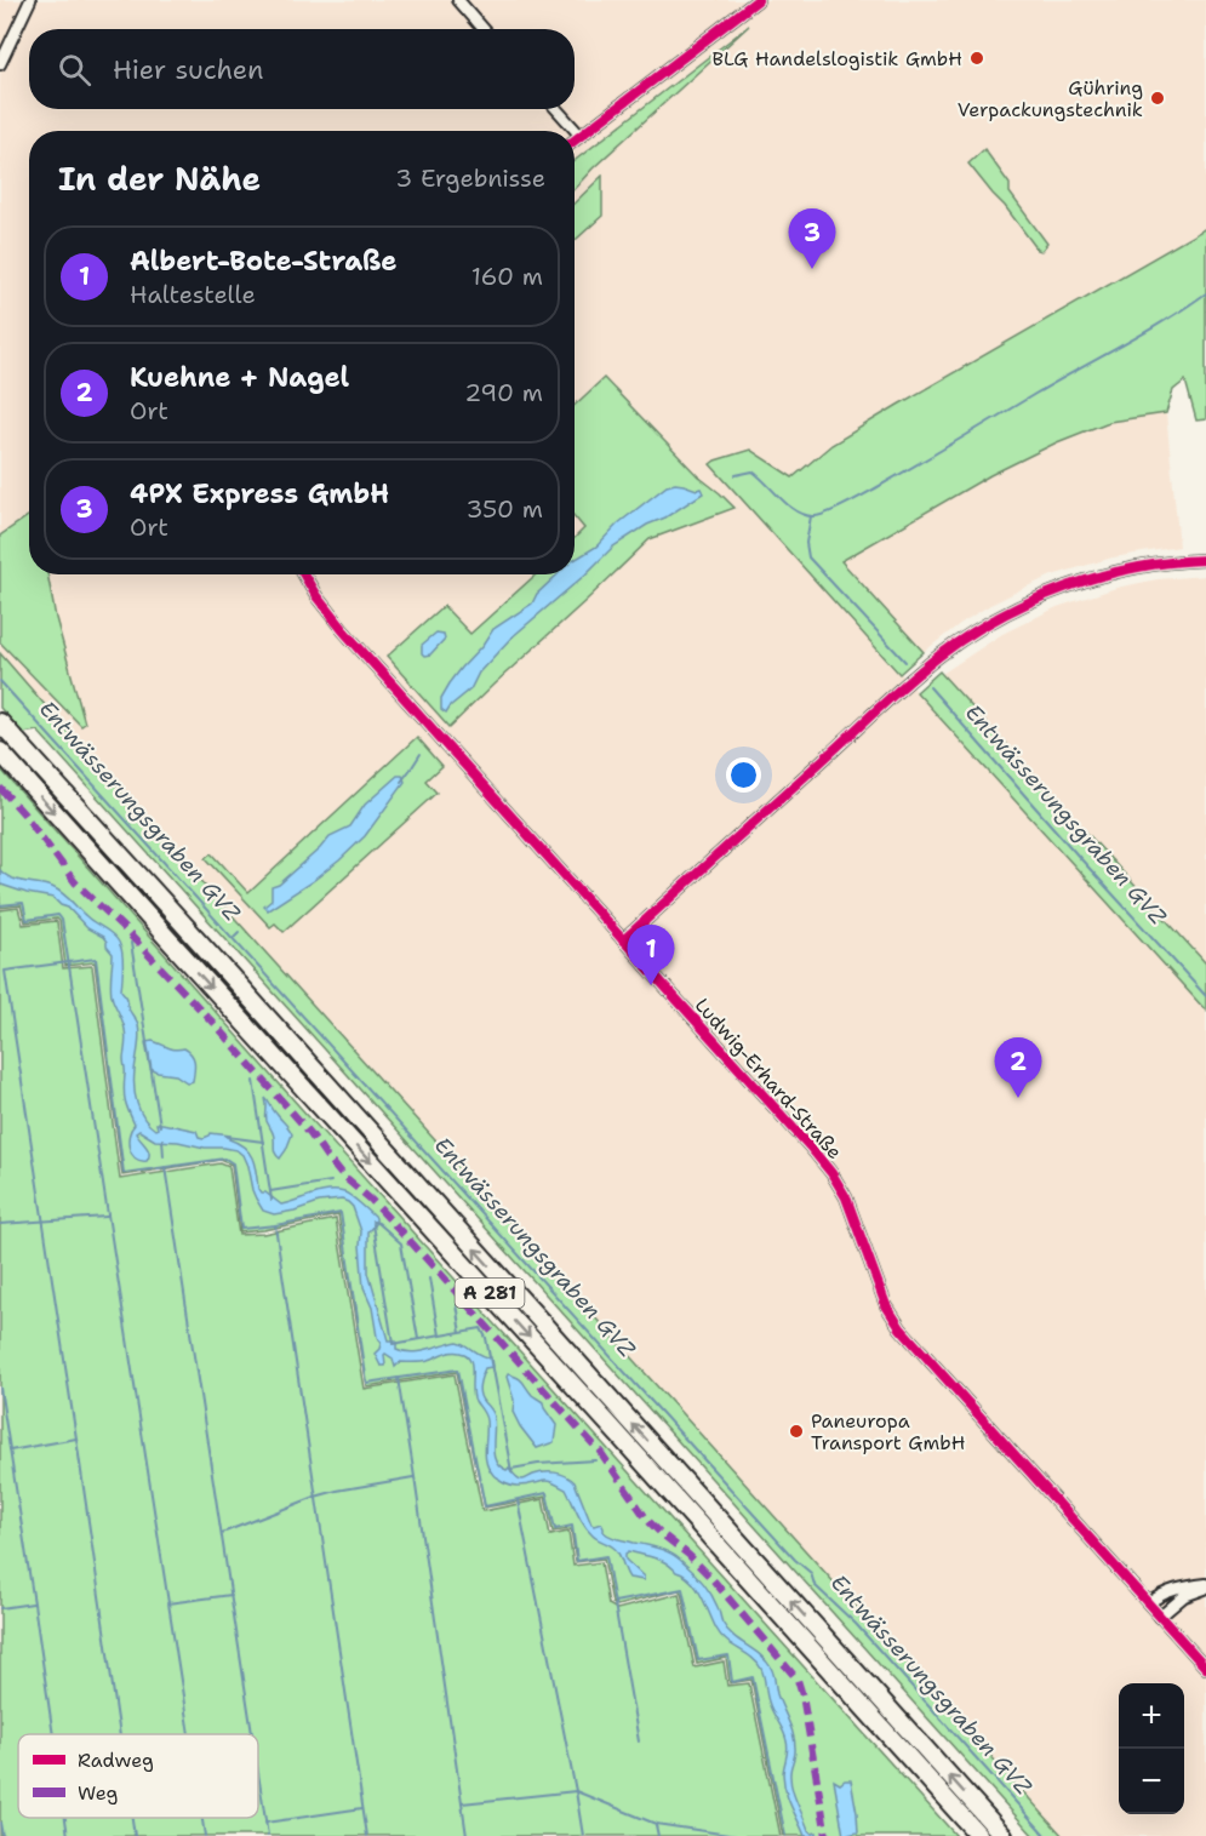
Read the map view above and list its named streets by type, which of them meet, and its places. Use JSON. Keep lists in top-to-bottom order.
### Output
{
  "streets": {
    "highway": ["A 281"],
    "street": ["Ludwig-Erhard-Straße"]
  },
  "water": ["Entwässerungsgraben GVZ"],
  "places": ["BLG Handelslogistik GmbH", "Gühring Verpackungstechnik", "Paneuropa Transport GmbH"],
  "legend": ["Radweg", "Weg"],
  "page": {
    "search": "Hier suchen",
    "heading": ["In der Nähe", "3 Ergebnisse"],
    "pins": ["3", "1", "2"],
    "list": [
      {
        "mark": "1",
        "name": "Albert-Bote-Straße",
        "note": "Haltestelle",
        "value": "160 m"
      },
      {
        "mark": "2",
        "name": "Kuehne + Nagel",
        "note": "Ort",
        "value": "290 m"
      },
      {
        "mark": "3",
        "name": "4PX Express GmbH",
        "note": "Ort",
        "value": "350 m"
      }
    ],
    "map_buttons": ["+", "−"]
  }
}
